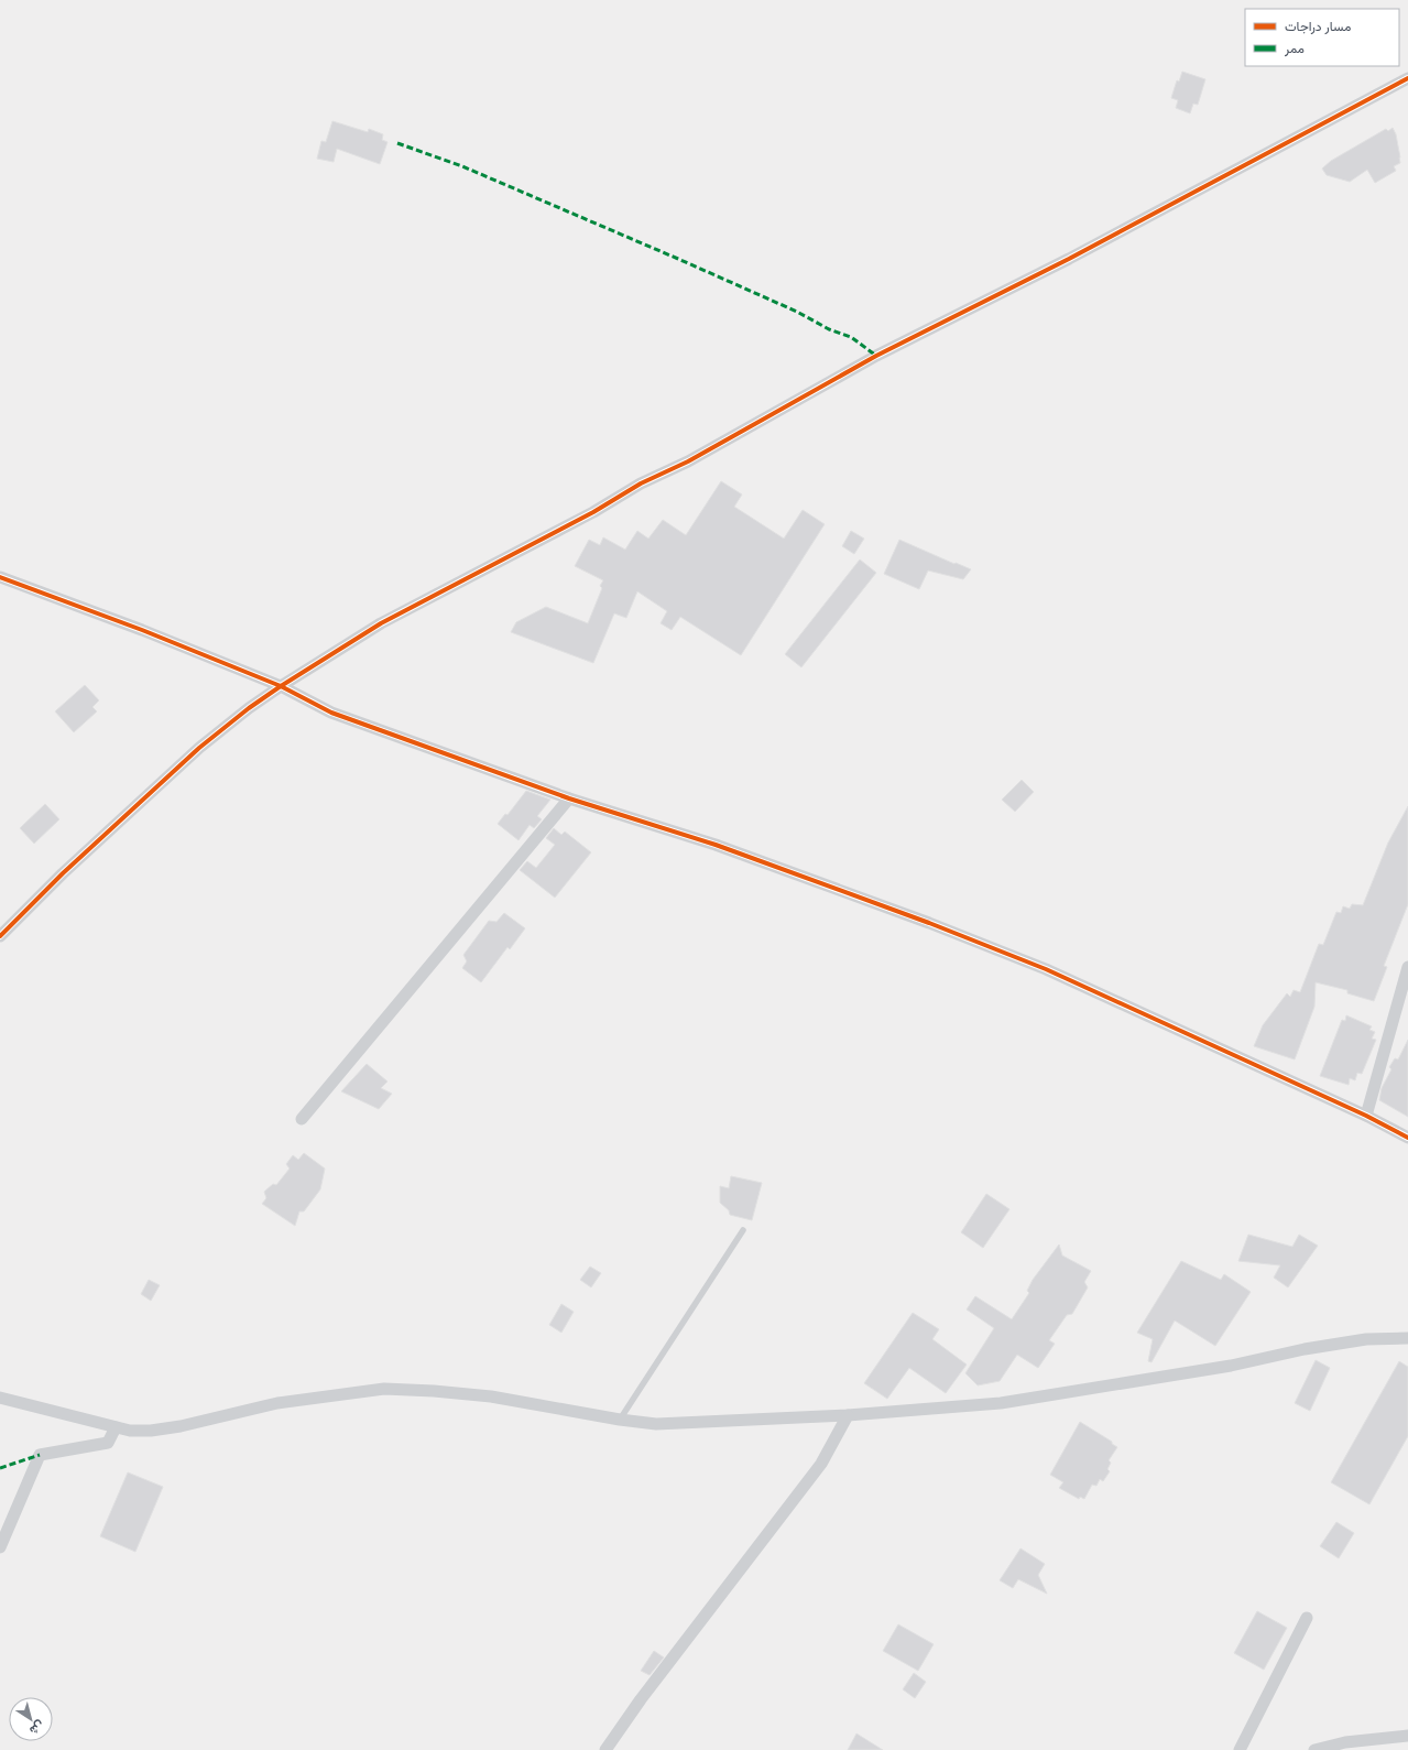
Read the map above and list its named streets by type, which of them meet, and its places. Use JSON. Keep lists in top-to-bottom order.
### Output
{
  "legend": ["مسار دراجات", "ممر"],
  "north": "bottom right"
}
